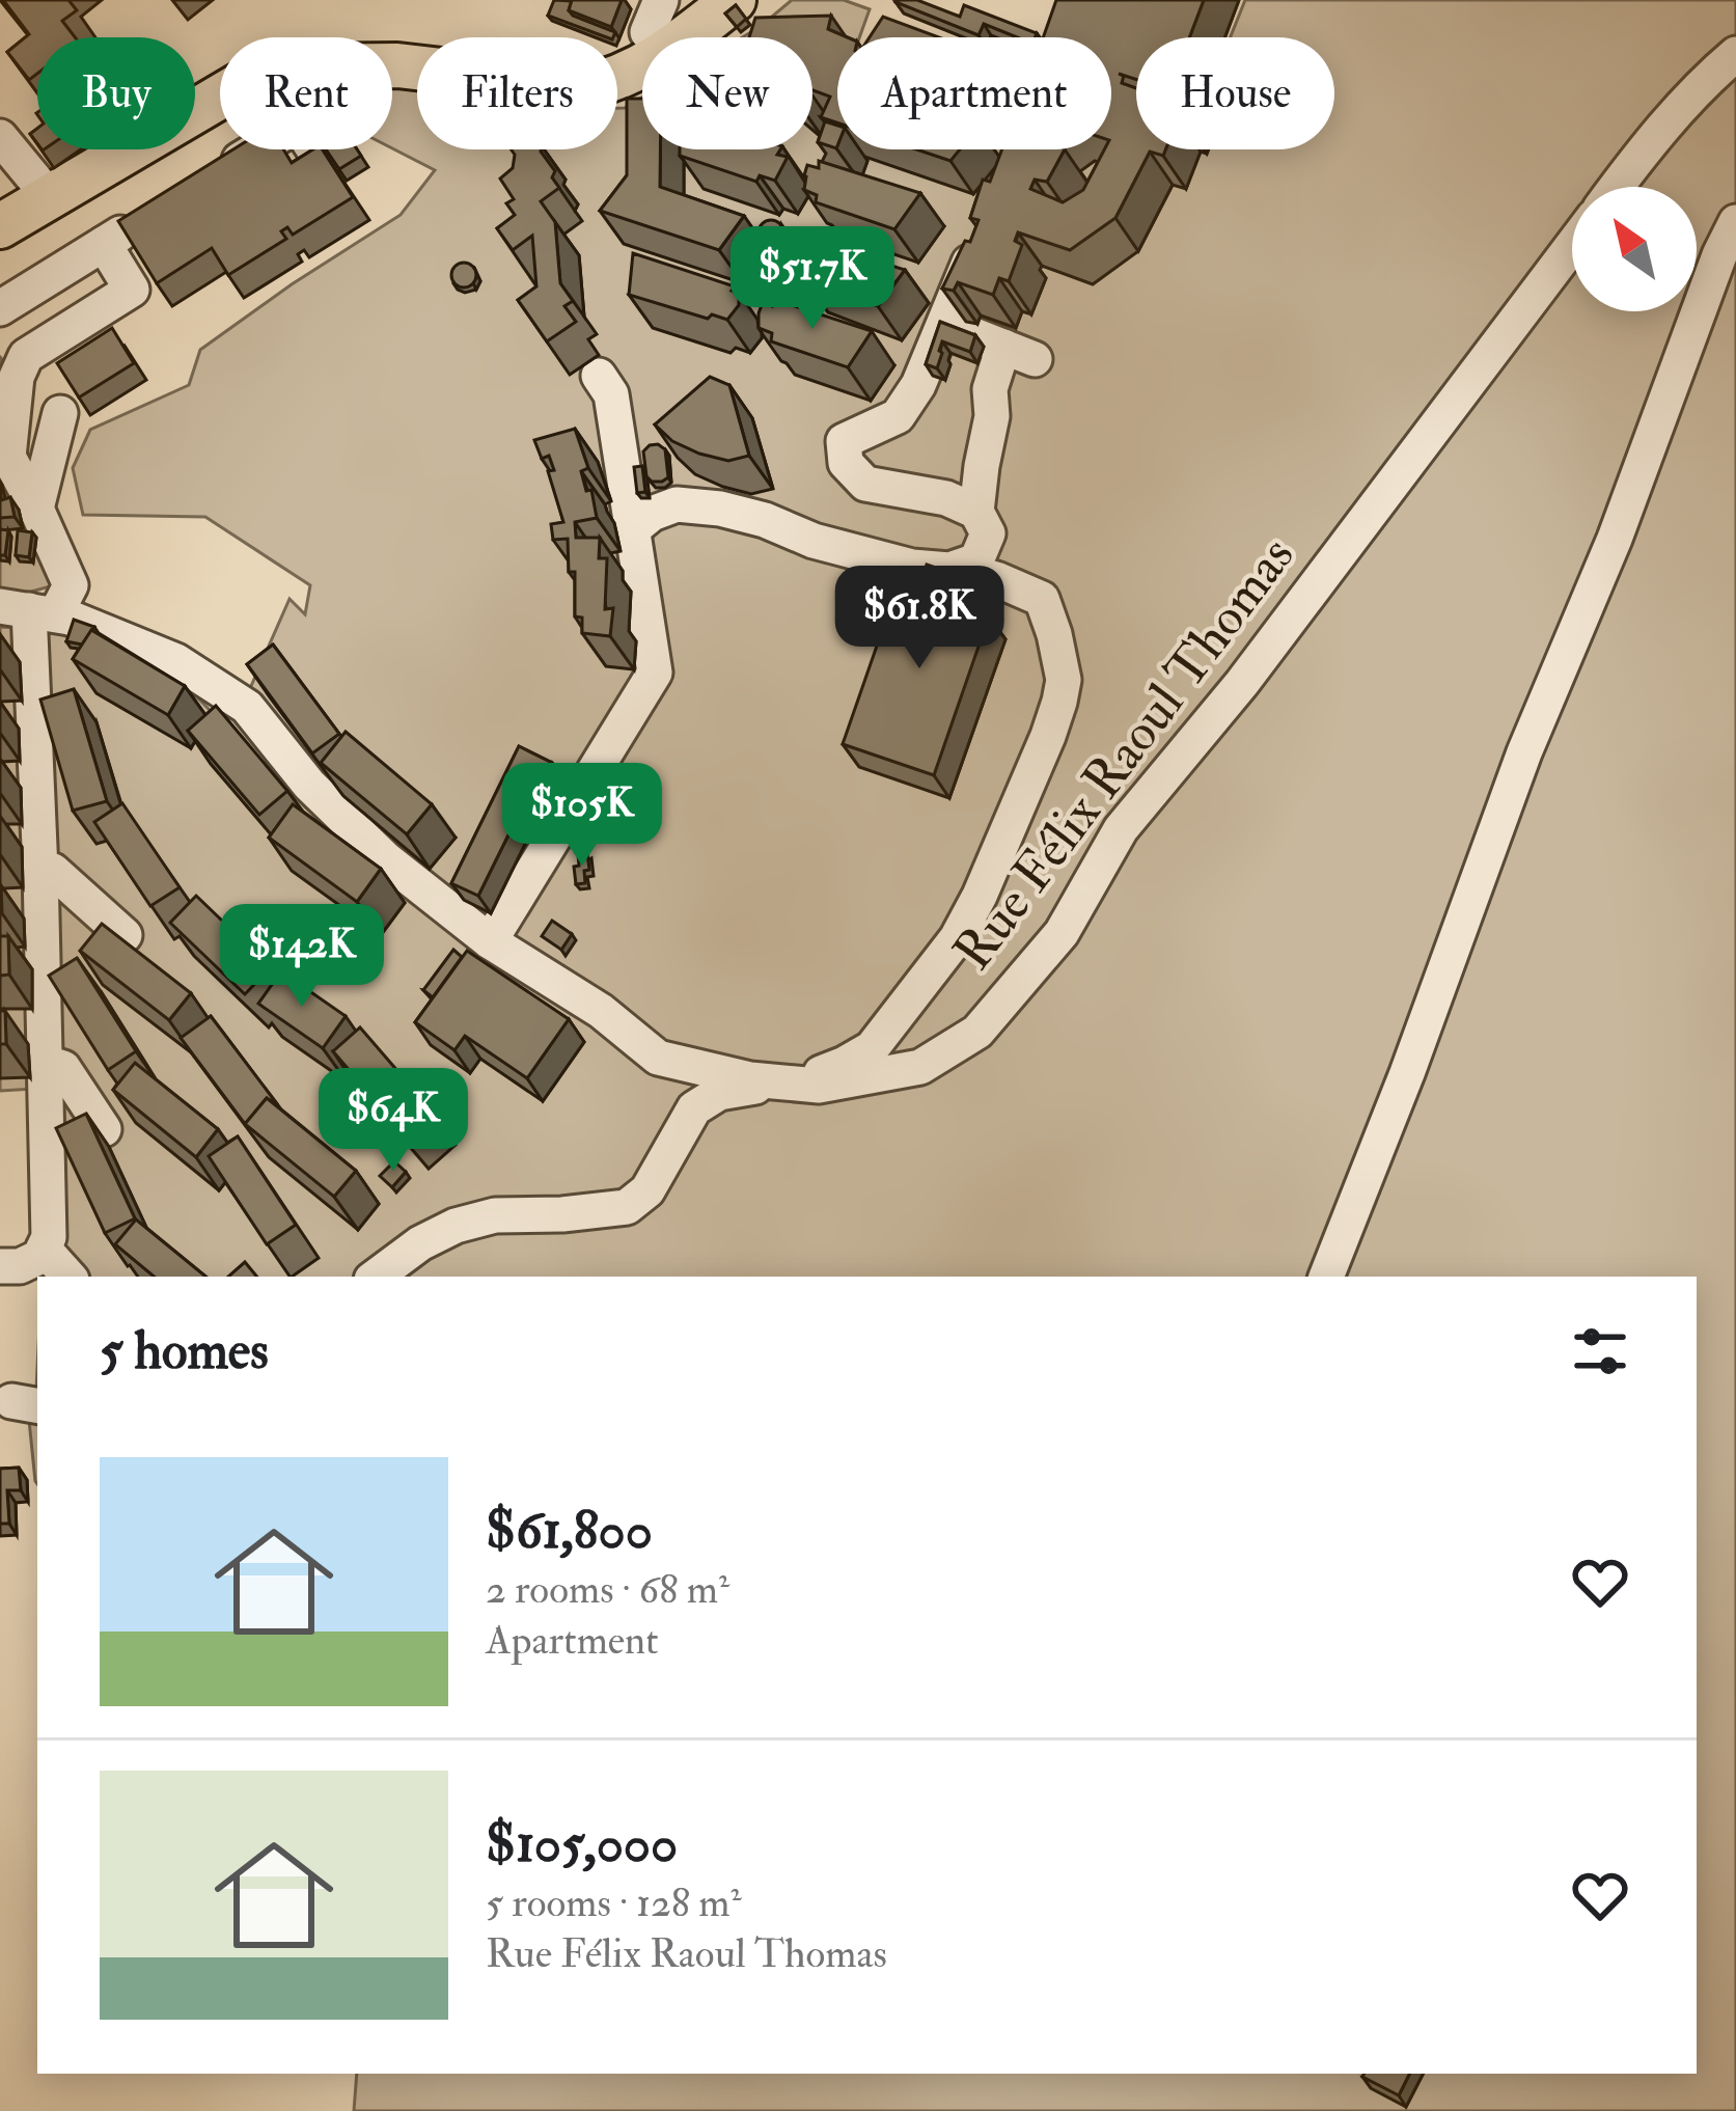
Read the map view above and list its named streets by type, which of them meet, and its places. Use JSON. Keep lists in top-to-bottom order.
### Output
{
  "streets": {
    "street": ["Rue Félix Raoul Thomas"]
  },
  "north": "top left",
  "page": {
    "chip": [
      "Buy",
      "Rent",
      "Filters",
      "New",
      "Apartment",
      "House"
    ],
    "price": [
      "$51.7K",
      "$61.8K",
      "$105K",
      "$142K",
      "$64K"
    ],
    "heading": "5 homes",
    "list": [
      {
        "name": "$61,800",
        "note": "2 rooms · 68 m² · Apartment"
      },
      {
        "name": "$105,000",
        "note": "5 rooms · 128 m² · Rue Félix Raoul Thomas"
      }
    ]
  }
}
